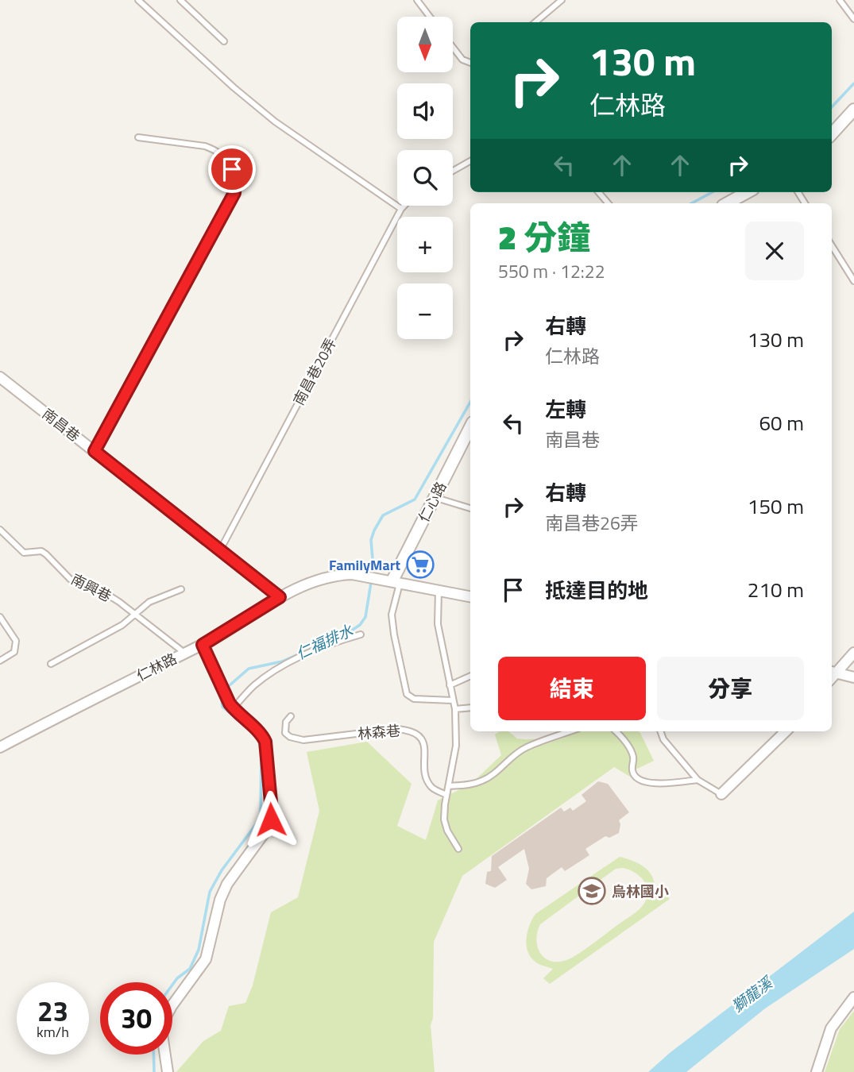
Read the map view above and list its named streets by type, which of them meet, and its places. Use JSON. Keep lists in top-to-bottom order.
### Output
{
  "streets": {
    "street": ["南昌巷", "仁心路", "仁林路"],
    "lane": ["南昌巷20弄", "南興巷", "林森巷"]
  },
  "crossings": [
    ["南昌巷20弄", "南昌巷"],
    ["南昌巷", "仁林路"],
    ["仁心路", "仁林路"],
    ["南興巷", "仁林路"]
  ],
  "water": ["仁福排水", "獅龍溪"],
  "places": {
    "supermarket": ["FamilyMart"],
    "school or university": ["烏林國小"]
  },
  "north": "bottom",
  "page": {
    "map_buttons": ["+", "−"],
    "turn": ["130 m", "仁林路"],
    "heading": ["2 分鐘", "550 m · 12:22"],
    "list": [
      {
        "name": "右轉",
        "note": "仁林路",
        "value": "130 m"
      },
      {
        "name": "左轉",
        "note": "南昌巷",
        "value": "60 m"
      },
      {
        "name": "右轉",
        "note": "南昌巷26弄",
        "value": "150 m"
      },
      {
        "name": "抵達目的地",
        "value": "210 m"
      }
    ],
    "buttons": ["結束", "分享"],
    "speed": "23 km/h",
    "limit": "30"
  }
}
